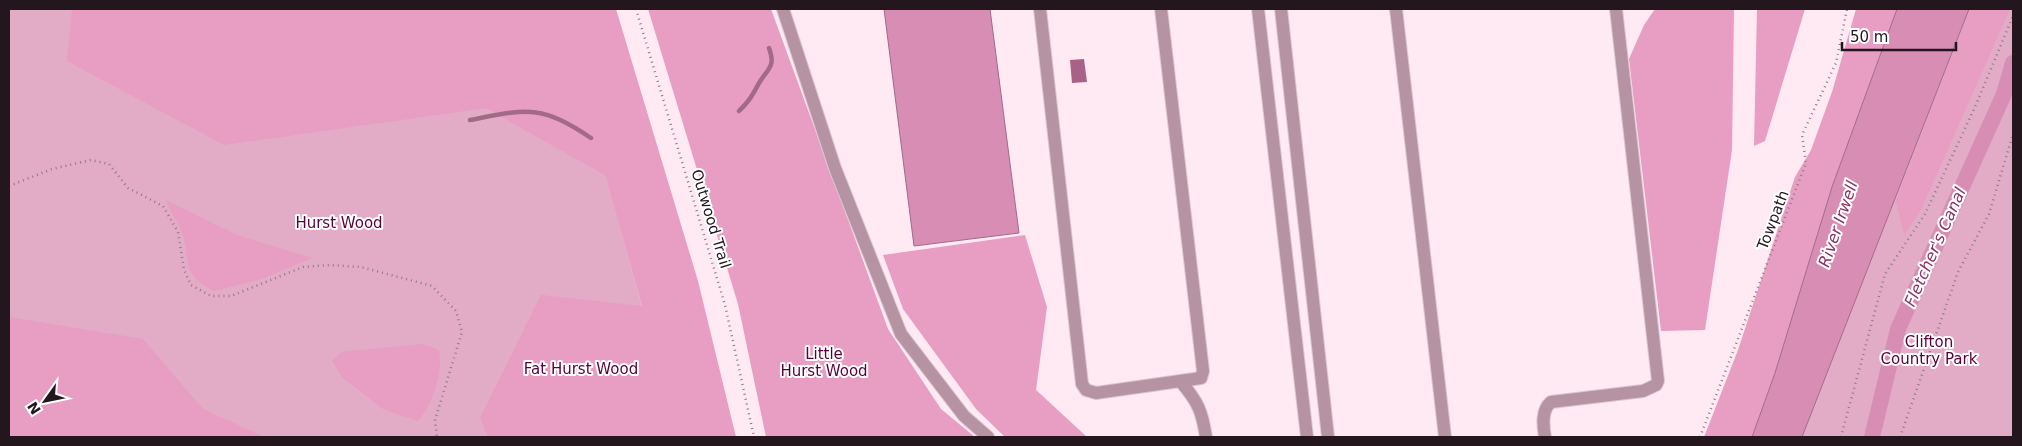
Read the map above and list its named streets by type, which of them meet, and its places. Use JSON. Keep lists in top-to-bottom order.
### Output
{
  "streets": {
    "path": ["Outwood Trail", "Towpath"]
  },
  "water": ["River Irwell", "Fletcher's Canal"],
  "parks": [
    "Hurst Wood",
    "Clifton Country Park",
    "Little Hurst Wood",
    "Fat Hurst Wood"
  ],
  "scale_bar": "50 m",
  "north": "bottom left"
}
